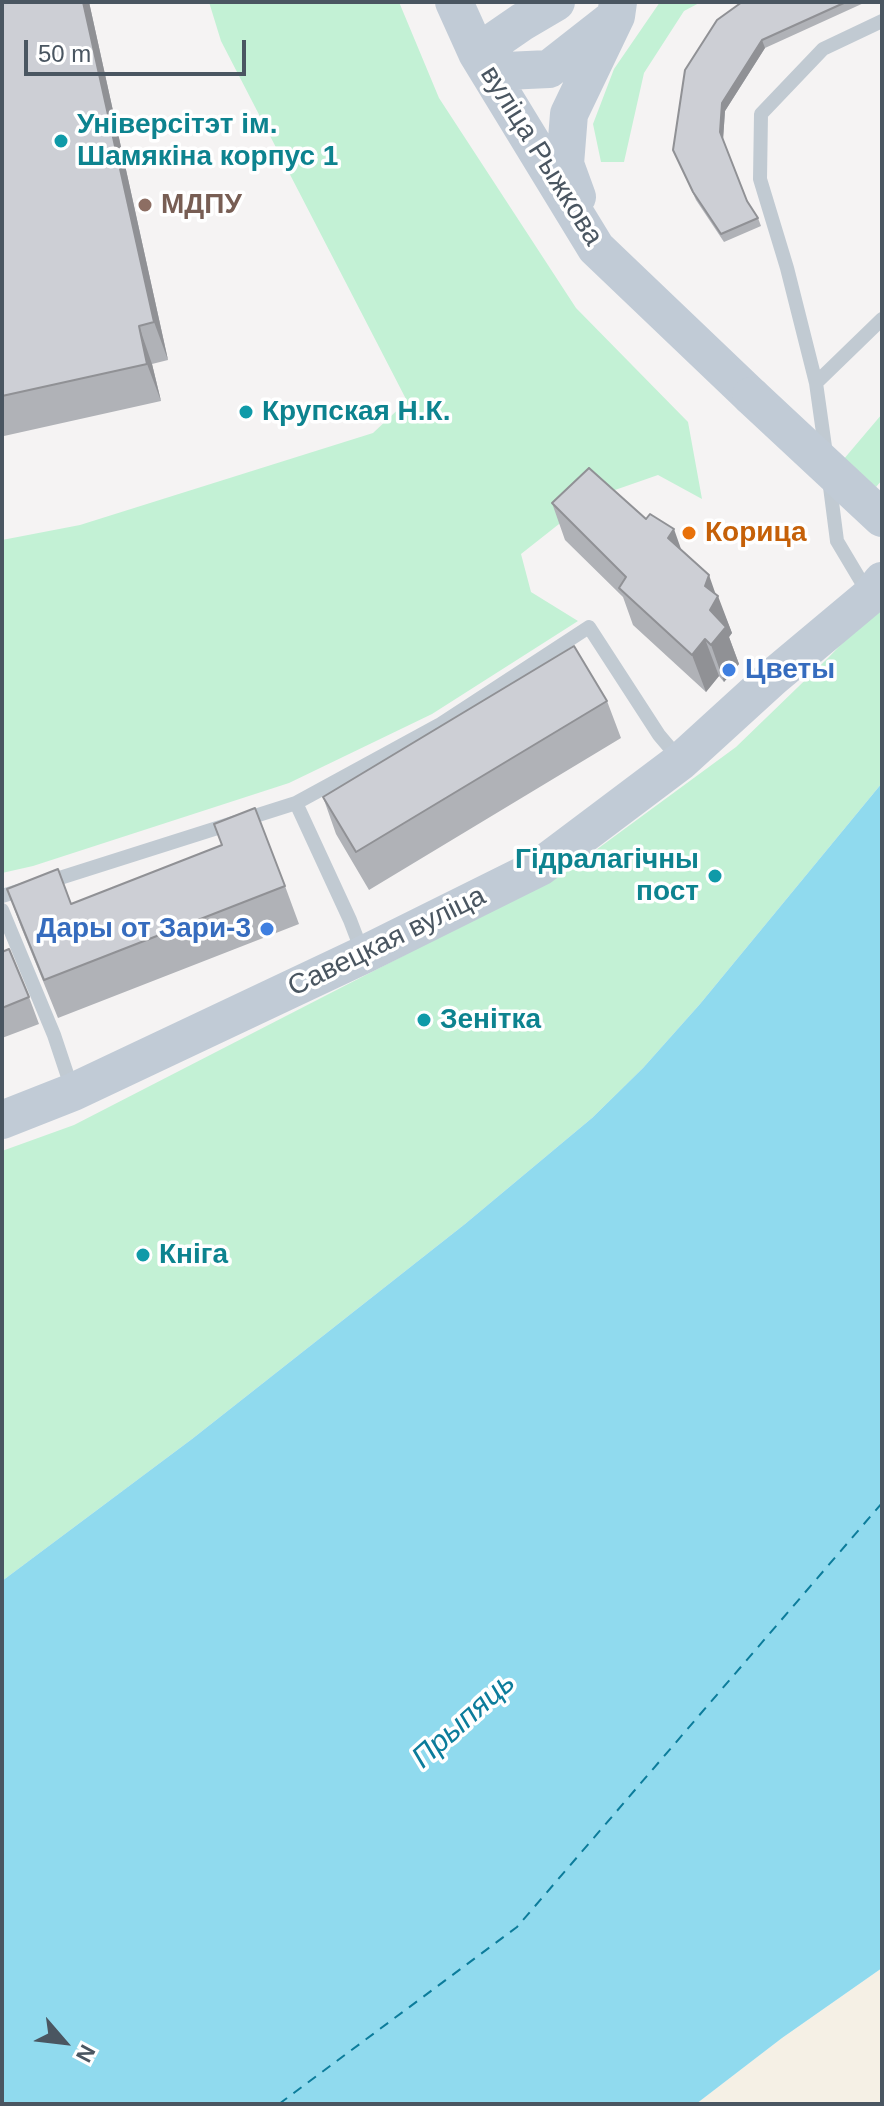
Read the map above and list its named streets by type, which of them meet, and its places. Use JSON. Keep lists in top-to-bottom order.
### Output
{
  "streets": {
    "main road": ["вуліца Рыжкова", "Савецкая вуліца"]
  },
  "water": ["Прыпяць"],
  "places": [
    "Універсітэт ім. Шамякіна корпус 1",
    "МДПУ",
    "Крупская Н.К.",
    "Корица",
    "Цветы",
    "Гідралагічны пост",
    "Дары от Зари-3",
    "Зенітка",
    "Кніга"
  ],
  "scale_bar": "50 m",
  "north": "bottom right"
}
